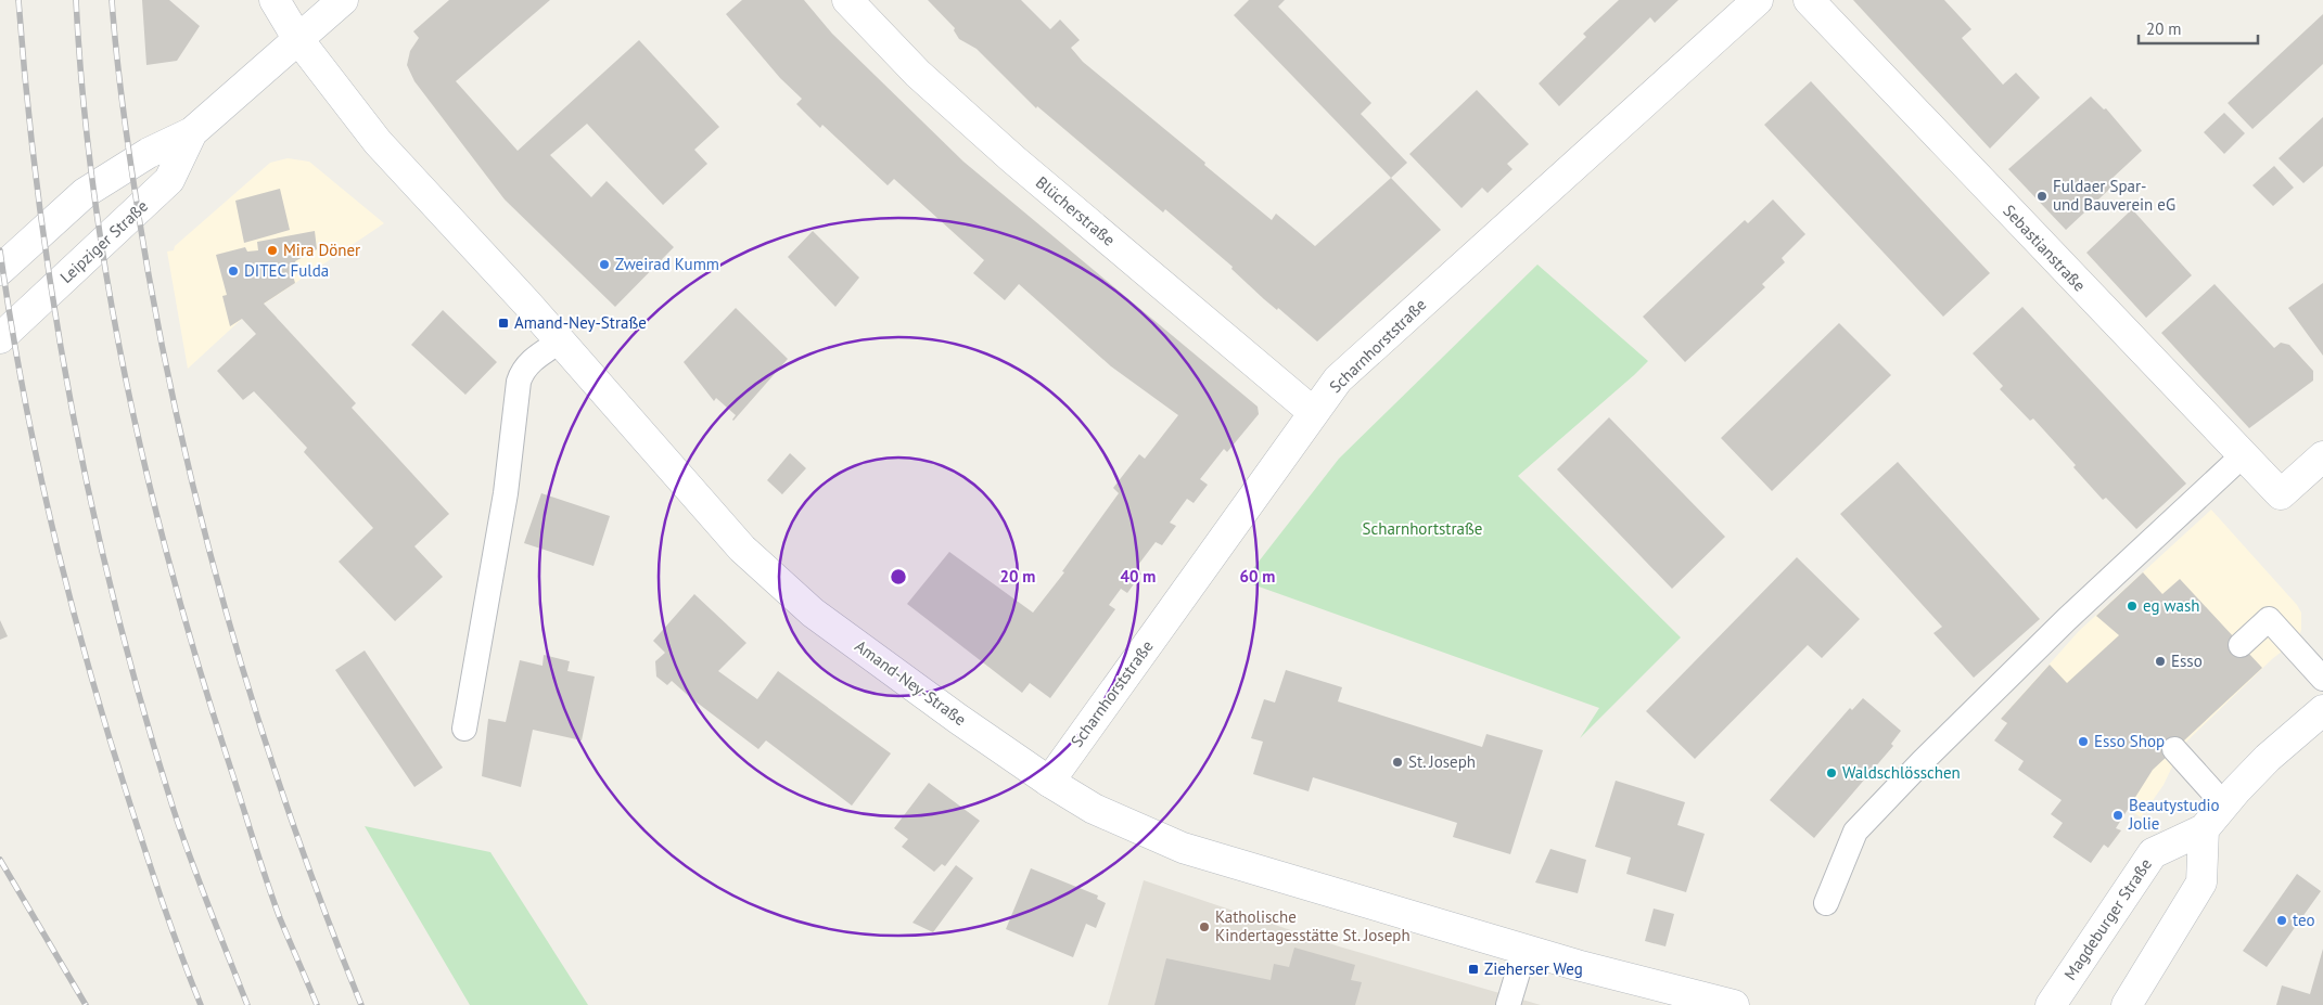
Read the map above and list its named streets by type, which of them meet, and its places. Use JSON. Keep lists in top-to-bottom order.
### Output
{
  "streets": {
    "street": [
      "Blücherstraße",
      "Leipziger Straße",
      "Sebastianstraße",
      "Scharnhorststraße",
      "Amand-Ney-Straße",
      "Magdeburger Straße"
    ]
  },
  "crossings": [
    ["Blücherstraße", "Scharnhorststraße"],
    ["Leipziger Straße", "Amand-Ney-Straße"],
    ["Scharnhorststraße", "Amand-Ney-Straße"]
  ],
  "parks": ["Scharnhortstraße"],
  "places": {
    "other": [
      "Fuldaer Spar- und Bauverein eG",
      "Mira Döner",
      "Zweirad Kumm",
      "DITEC Fulda",
      "eg wash",
      "Esso",
      "Esso Shop",
      "St. Joseph",
      "Waldschlösschen",
      "Beautystudio Jolie",
      "teo",
      "Katholische Kindertagesstätte St. Joseph"
    ],
    "transit": ["Amand-Ney-Straße", "Zieherser Weg"]
  },
  "scale_bar": "20 m",
  "rings": ["20 m", "40 m", "60 m"]
}
